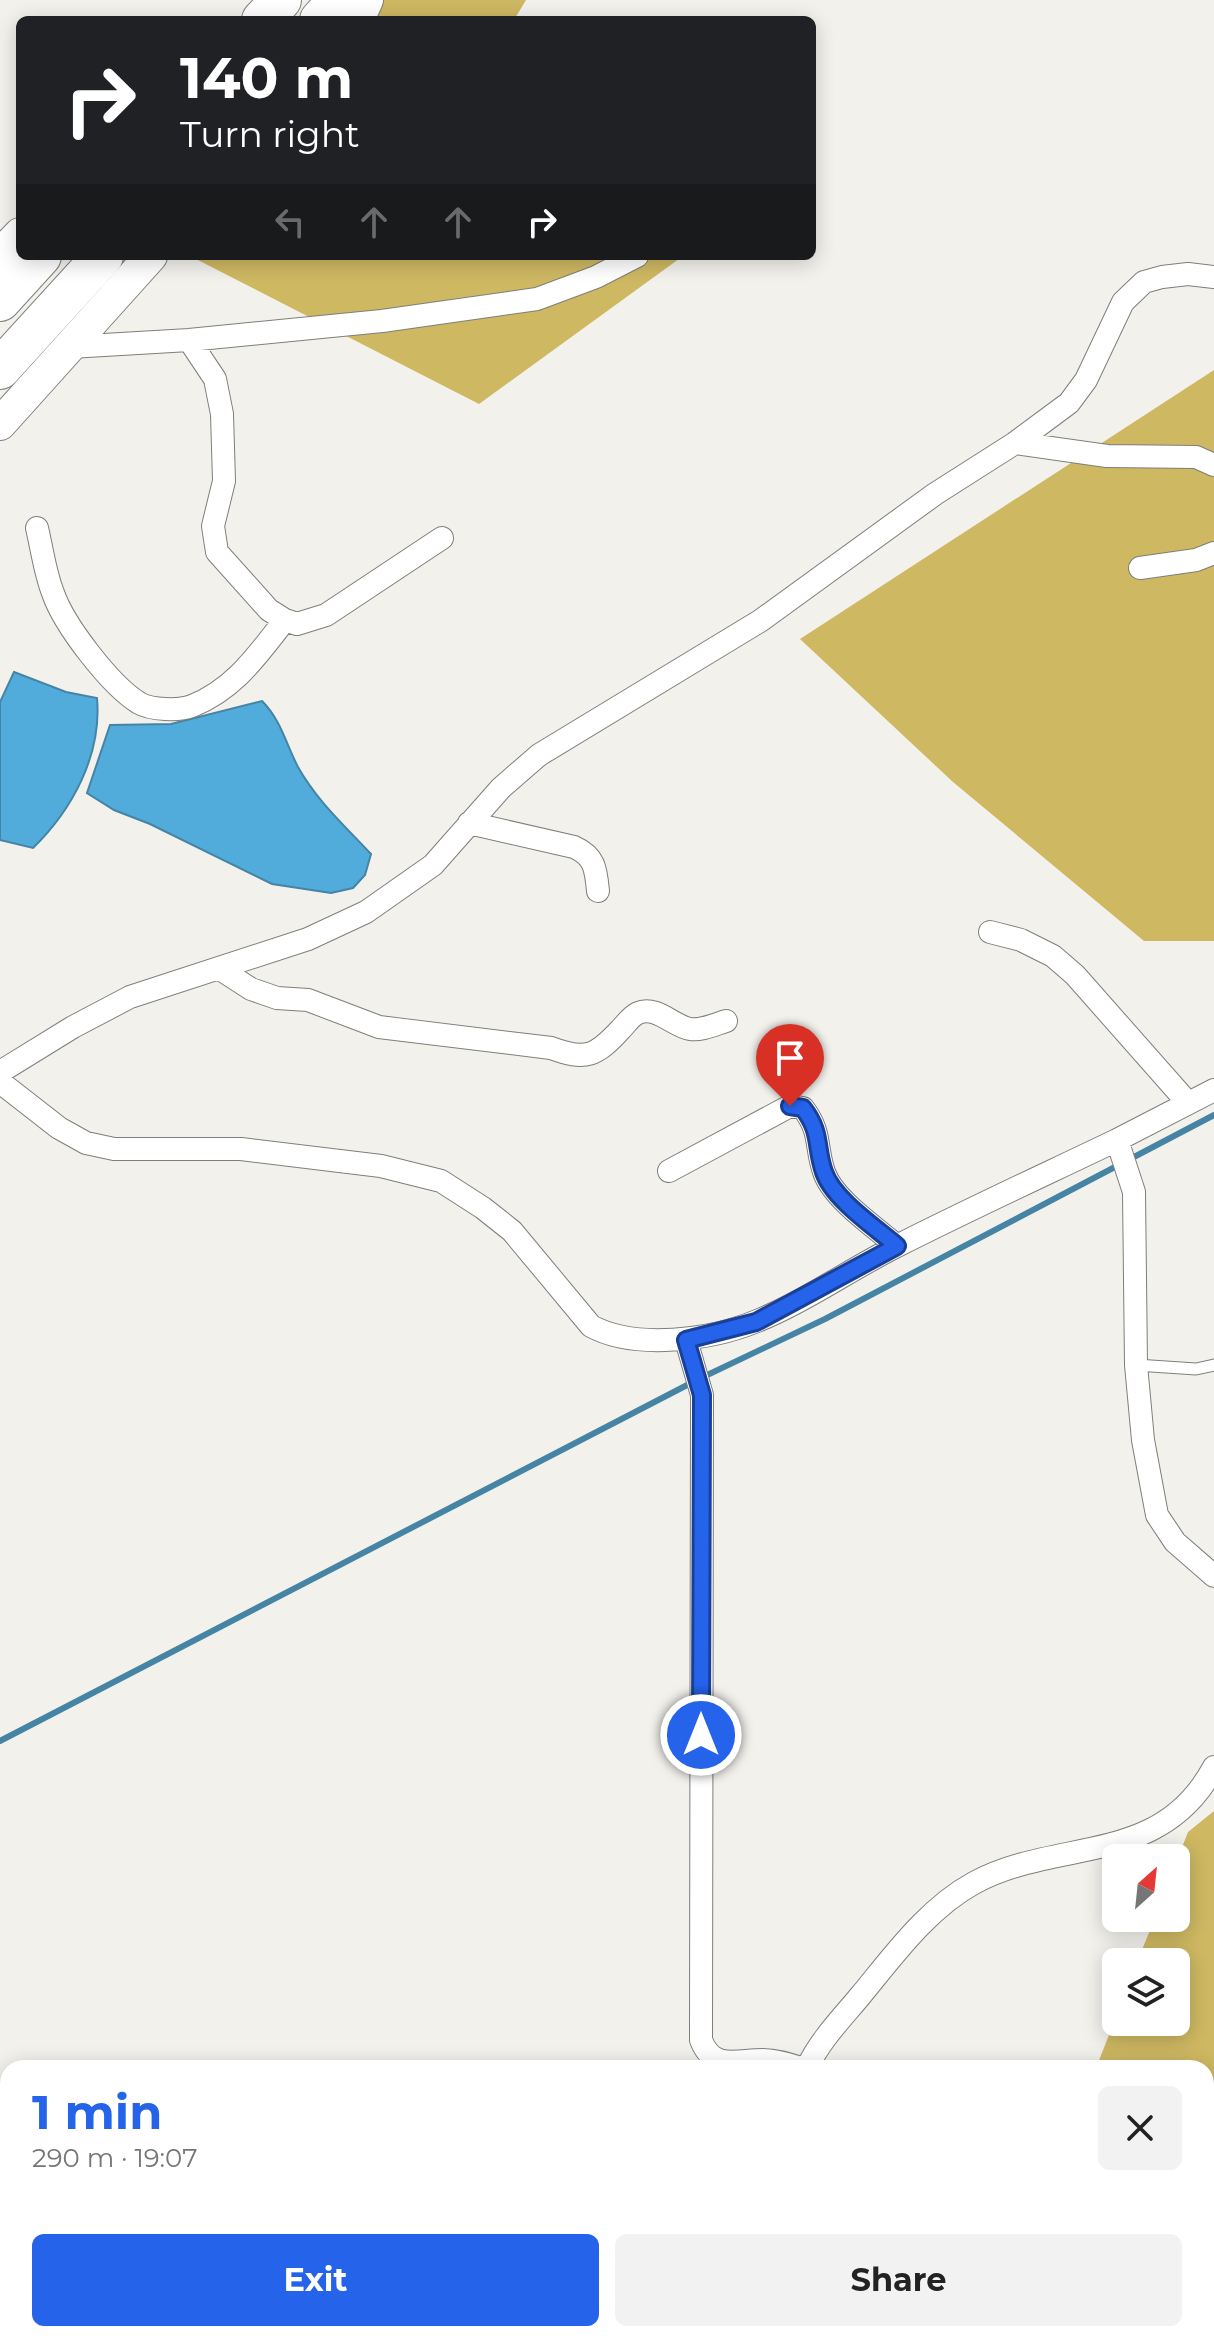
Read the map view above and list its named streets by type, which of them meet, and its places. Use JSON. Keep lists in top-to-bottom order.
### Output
{
  "north": "top right",
  "page": {
    "turn": ["140 m", "Turn right"],
    "heading": ["1 min", "290 m · 19:07"],
    "buttons": ["Exit", "Share"]
  }
}
